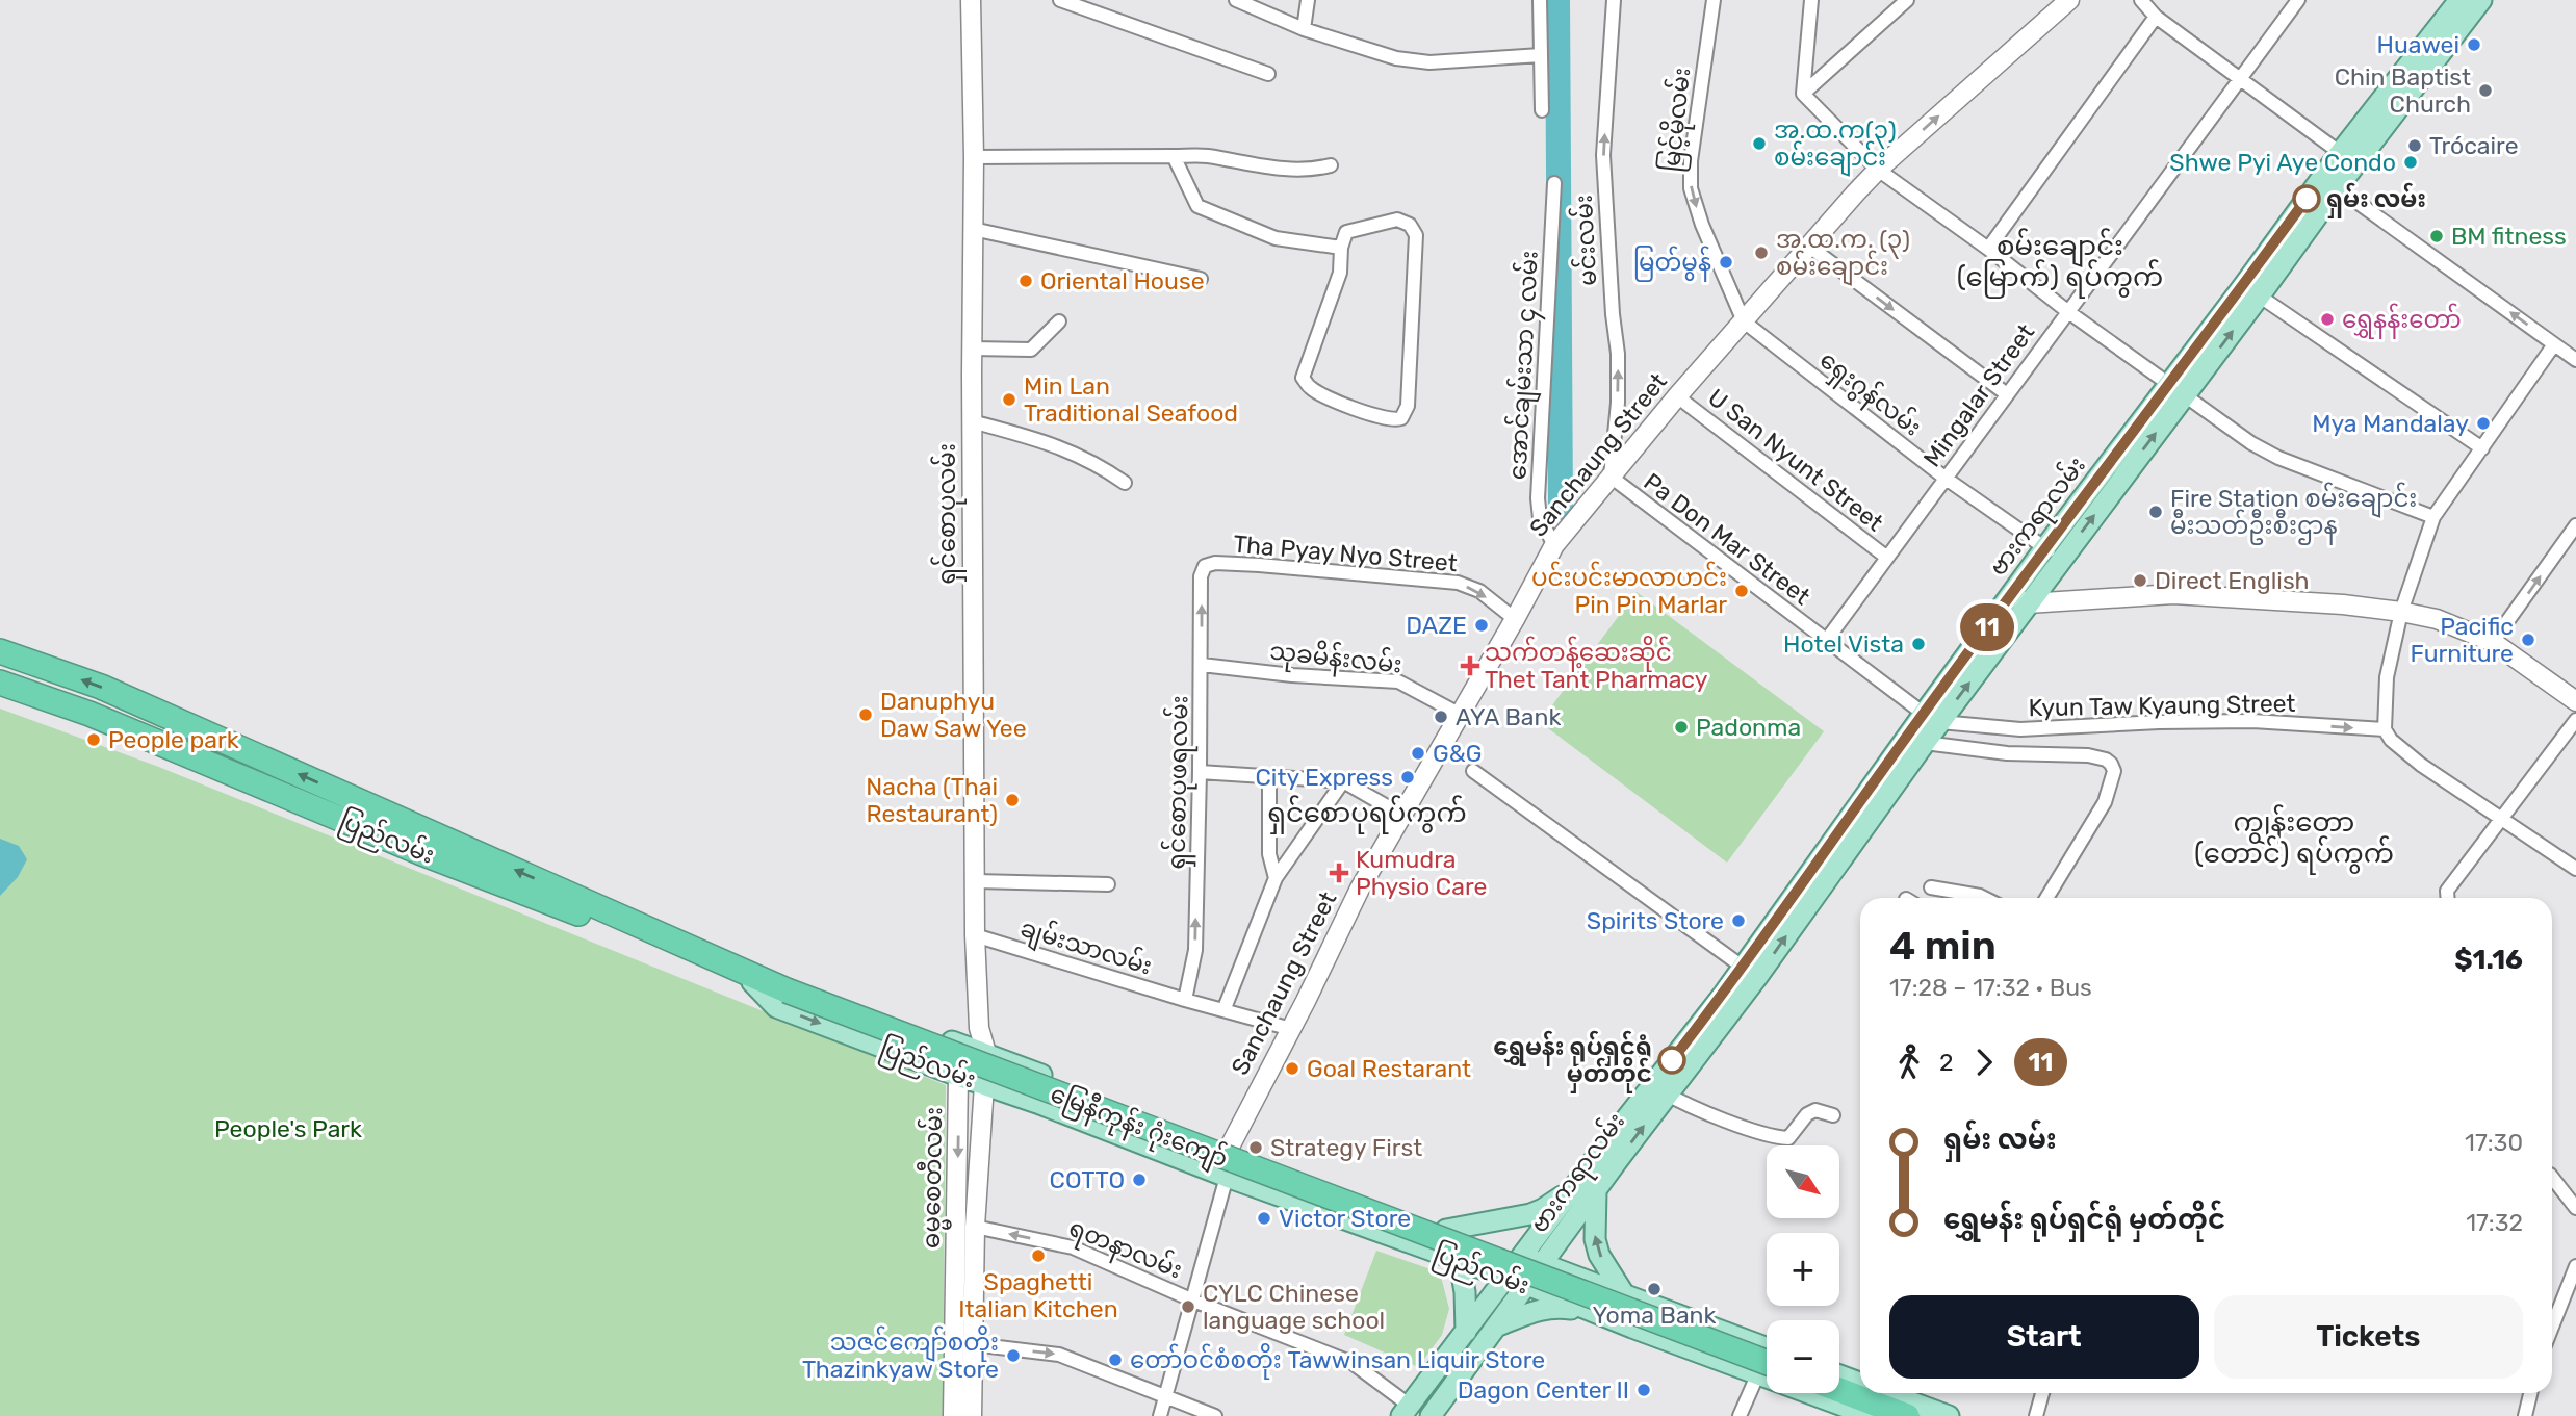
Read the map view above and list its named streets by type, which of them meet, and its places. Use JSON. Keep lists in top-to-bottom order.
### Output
{
  "streets": {
    "highway": ["ပြည်လမ်း", "မြေနီကုန်း ဂုံးကျော်"],
    "main road": ["ဗားကရာလမ်း"],
    "street": [
      "မြင့်မိုလမ်း",
      "မင်းလမ်း",
      "အောင်ချမ်းသာ ၄ လမ်း",
      "ရှေးဂွန်လမ်း",
      "Mingalar Street",
      "Sanchaung Street",
      "U San Nyunt Street",
      "ရှင်စောပုလမ်း",
      "Pa Don Mar Street",
      "Tha Pyay Nyo Street",
      "သုခမိန်းလမ်း",
      "Kyun Taw Kyaung Street",
      "ရှင်စောပုဖရလမ်း",
      "ချမ်းသာလမ်း",
      "ဓမ္မစေတီလမ်း",
      "ရတနာလမ်း"
    ]
  },
  "crossings": [
    ["မြင့်မိုလမ်း", "ရှေးဂွန်လမ်း"],
    ["မြင့်မိုလမ်း", "Sanchaung Street"],
    ["မင်းလမ်း", "Sanchaung Street"],
    ["မင်းလမ်း", "Pa Don Mar Street"],
    ["အောင်ချမ်းသာ ၄ လမ်း", "Sanchaung Street"],
    ["ရှေးဂွန်လမ်း", "Mingalar Street"],
    ["ရှေးဂွန်လမ်း", "Sanchaung Street"],
    ["ရှေးဂွန်လမ်း", "ဗားကရာလမ်း"],
    ["Mingalar Street", "U San Nyunt Street"],
    ["Mingalar Street", "Pa Don Mar Street"],
    ["Sanchaung Street", "U San Nyunt Street"],
    ["Sanchaung Street", "Pa Don Mar Street"],
    ["Sanchaung Street", "Tha Pyay Nyo Street"],
    ["Sanchaung Street", "သုခမိန်းလမ်း"],
    ["Sanchaung Street", "ပြည်လမ်း"],
    ["Sanchaung Street", "ချမ်းသာလမ်း"],
    ["ရှင်စောပုလမ်း", "ချမ်းသာလမ်း"],
    ["ရှင်စောပုလမ်း", "ဓမ္မစေတီလမ်း"],
    ["ဗားကရာလမ်း", "Pa Don Mar Street"],
    ["ဗားကရာလမ်း", "Kyun Taw Kyaung Street"],
    ["ဗားကရာလမ်း", "ပြည်လမ်း"],
    ["Pa Don Mar Street", "Kyun Taw Kyaung Street"],
    ["Tha Pyay Nyo Street", "ရှင်စောပုဖရလမ်း"],
    ["သုခမိန်းလမ်း", "ရှင်စောပုဖရလမ်း"],
    ["ရှင်စောပုဖရလမ်း", "ချမ်းသာလမ်း"],
    ["ပြည်လမ်း", "မြေနီကုန်း ဂုံးကျော်"],
    ["ပြည်လမ်း", "ဓမ္မစေတီလမ်း"],
    ["ဓမ္မစေတီလမ်း", "ရတနာလမ်း"]
  ],
  "one_way": [
    "မြင့်မိုလမ်း",
    "မင်းလမ်း",
    "Tha Pyay Nyo Street",
    "Kyun Taw Kyaung Street"
  ],
  "districts": ["စမ်းချောင်း (မြောက်) ရပ်ကွက်", "ရှင်စောပုရပ်ကွက်", "ကျွန်းတော (တောင်) ရပ်ကွက်"],
  "parks": ["People's Park"],
  "places": {
    "other": [
      "Huawei",
      "Chin Baptist Church",
      "အ.ထ.က(၃) စမ်းချောင်း",
      "Trócaire",
      "Shwe Pyi Aye Condo",
      "ရှမ်း လမ်း",
      "BM fitness",
      "အ.ထ.က. (၃) စမ်းချောင်း",
      "မြတ်မွန်",
      "Oriental House",
      "ရွှေနန်းတော်",
      "Min Lan Traditional Seafood",
      "Mya Mandalay",
      "Fire Station စမ်းချောင်း မီးသတ်ဦးစီးဌာန",
      "Direct English",
      "ပင်းပင်းမာလာဟင်း Pin Pin Marlar",
      "DAZE",
      "Pacific Furniture",
      "Hotel Vista",
      "Danuphyu Daw Saw Yee",
      "AYA Bank",
      "Padonma",
      "People park",
      "G&G",
      "City Express",
      "Nacha (Thai Restaurant)",
      "Spirits Store",
      "ရွှေမန်း ရုပ်ရှင်ရုံ မှတ်တိုင်",
      "Goal Restarant",
      "Strategy First",
      "COTTO",
      "Victor Store",
      "Spaghetti Italian Kitchen",
      "Yoma Bank",
      "CYLC Chinese language school",
      "သဇင်ကျော်စတိုး Thazinkyaw Store",
      "တော်ဝင်စံစတိုး Tawwinsan Liquir Store",
      "Dagon Center II"
    ],
    "health": ["သက်တန့်ဆေးဆိုင် Thet Tant Pharmacy", "Kumudra Physio Care"]
  },
  "lines": ["bus line 11"],
  "north": "bottom right",
  "page": {
    "on_map": "11",
    "heading": ["4 min", "17:28 – 17:32 · Bus", "$1.16"],
    "legs": ["2", "11"],
    "list": [
      {
        "name": "ရှမ်း လမ်း",
        "value": "17:30"
      },
      {
        "name": "ရွှေမန်း ရုပ်ရှင်ရုံ မှတ်တိုင်",
        "value": "17:32"
      }
    ],
    "map_buttons": ["+", "−"],
    "buttons": ["Start", "Tickets"]
  }
}
